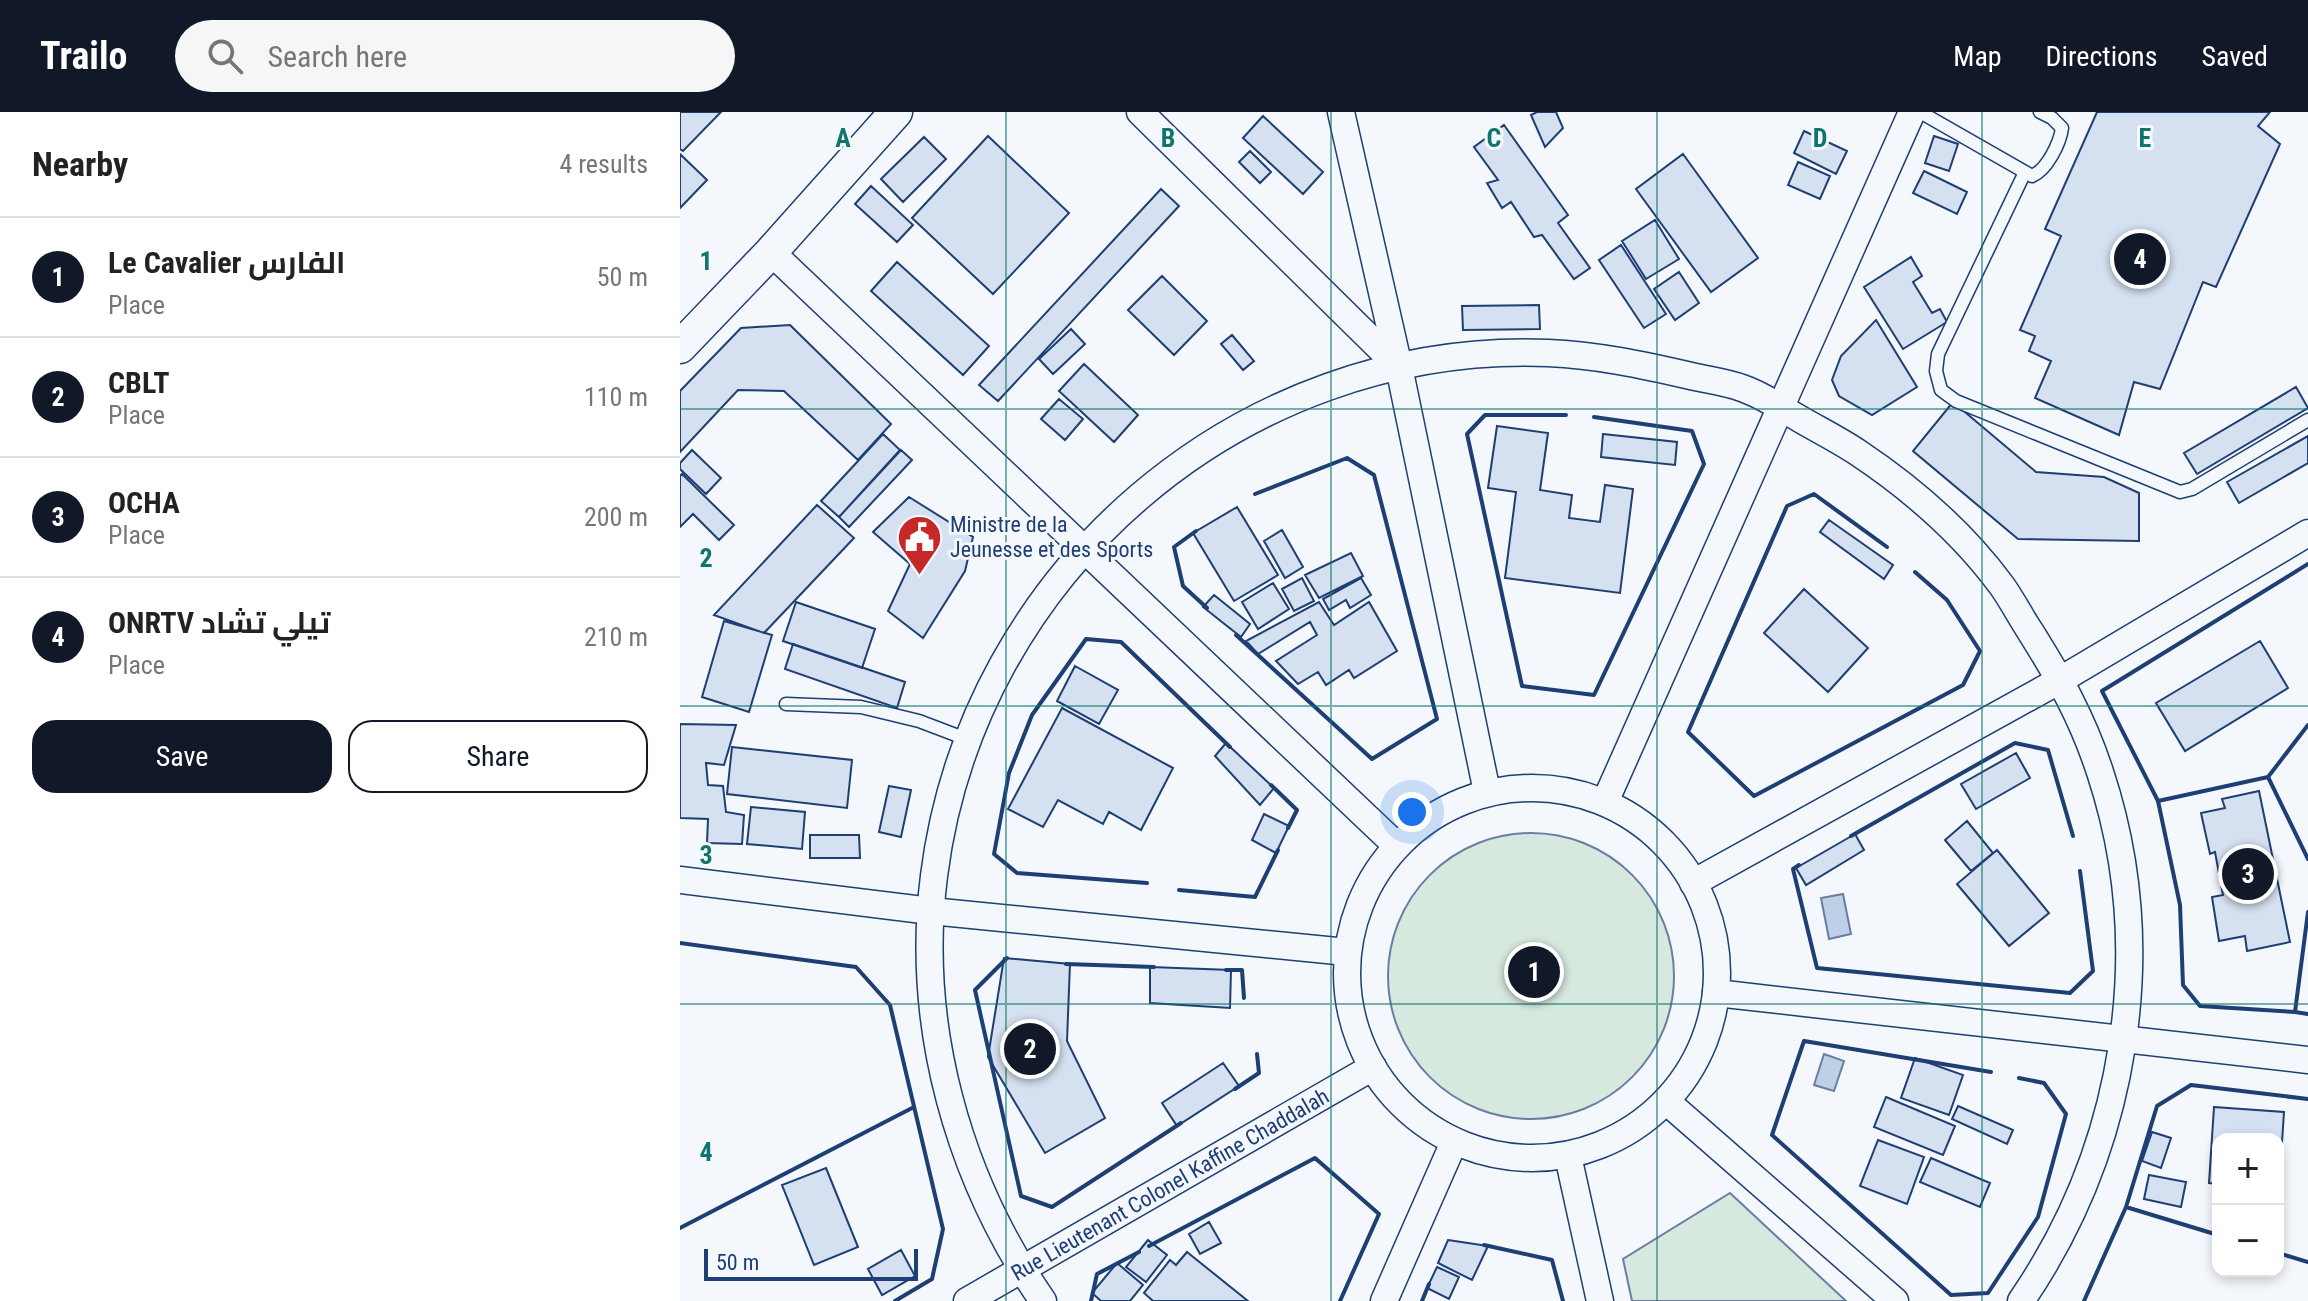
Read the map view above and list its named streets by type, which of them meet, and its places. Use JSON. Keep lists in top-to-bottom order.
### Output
{
  "streets": {
    "street": ["Rue Lieutenant Colonel Kaffine Chaddalah"]
  },
  "places": {
    "public building": ["Ministre de la Jeunesse et des Sports"]
  },
  "scale_bar": "50 m",
  "page": {
    "header": "Trailo",
    "search": "Search here",
    "nav": ["Map", "Directions", "Saved"],
    "heading": ["Nearby", "4 results"],
    "list": [
      {
        "mark": "1",
        "name": "Le Cavalier الفارس",
        "note": "Place",
        "value": "50 m"
      },
      {
        "mark": "2",
        "name": "CBLT",
        "note": "Place",
        "value": "110 m"
      },
      {
        "mark": "3",
        "name": "OCHA",
        "note": "Place",
        "value": "200 m"
      },
      {
        "mark": "4",
        "name": "ONRTV تيلي تشاد",
        "note": "Place",
        "value": "210 m"
      }
    ],
    "pins": [
      "4",
      "3",
      "1",
      "2"
    ],
    "buttons": ["Save", "Share"],
    "map_buttons": ["+", "−"],
    "scale": "50 m"
  },
  "grid": {
    "columns": [
      "A",
      "B",
      "C",
      "D",
      "E"
    ],
    "rows": [
      "1",
      "2",
      "3",
      "4"
    ]
  }
}
